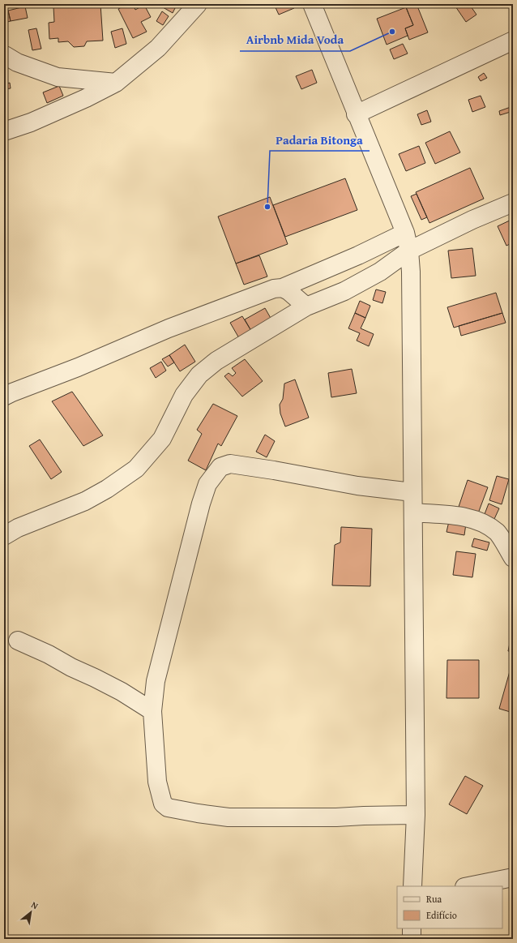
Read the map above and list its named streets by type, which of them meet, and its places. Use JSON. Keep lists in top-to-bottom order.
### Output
{
  "places": ["Airbnb Mida Voda", "Padaria Bitonga"],
  "legend": ["Rua", "Edifício"],
  "north": "top right"
}
